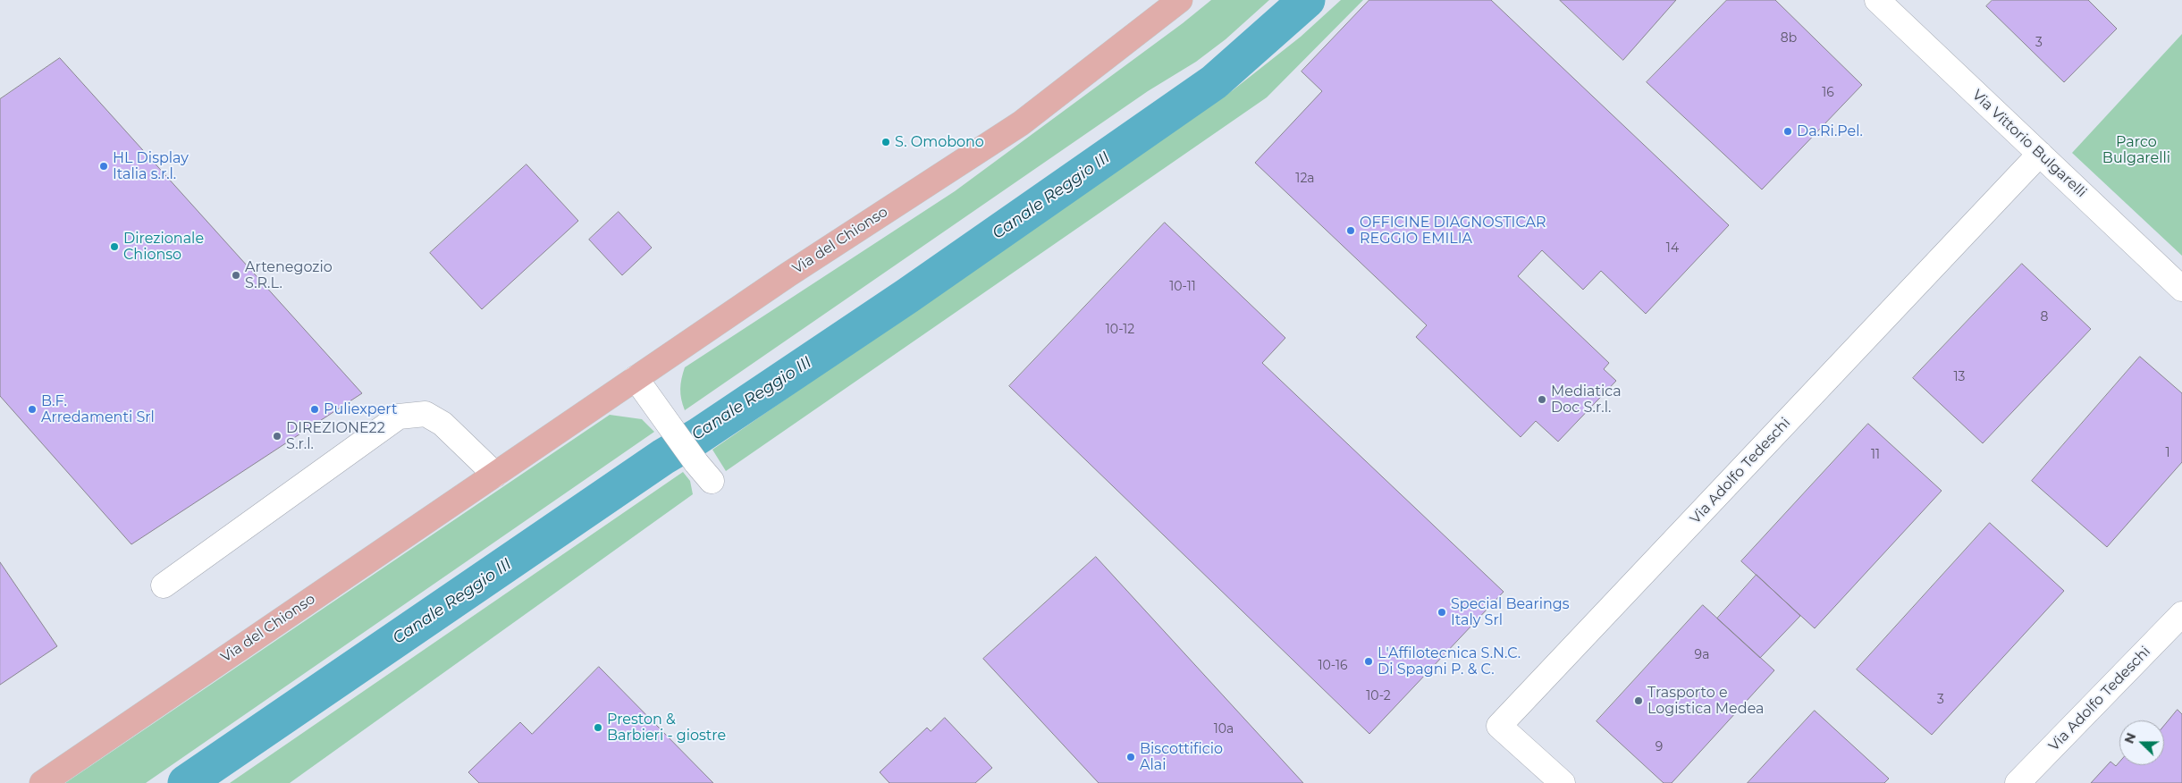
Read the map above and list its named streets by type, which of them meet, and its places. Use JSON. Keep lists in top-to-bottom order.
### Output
{
  "streets": {
    "main road": ["Via del Chionso"],
    "street": ["Via Vittorio Bulgarelli", "Via Adolfo Tedeschi"]
  },
  "crossings": [
    ["Via Vittorio Bulgarelli", "Via Adolfo Tedeschi"]
  ],
  "water": ["Canale Reggio III"],
  "parks": ["Parco Bulgarelli"],
  "places": [
    "Da.Ri.Pel.",
    "S. Omobono",
    "HL Display Italia s.r.l.",
    "OFFICINE DIAGNOSTICAR REGGIO EMILIA",
    "Direzionale Chionso",
    "Artenegozio S.R.L.",
    "Mediatica Doc S.r.l.",
    "B.F. Arredamenti Srl",
    "Puliexpert",
    "DIREZIONE22 S.r.l.",
    "Special Bearings Italy Srl",
    "L'Affilotecnica S.N.C. Di Spagni P. & C.",
    "Trasporto e Logistica Medea",
    "Preston & Barbieri - giostre",
    "Biscottificio Alai"
  ],
  "house_numbers": [
    "8b",
    "3",
    "16",
    "12a",
    "14",
    "10-11",
    "8",
    "10-12",
    "13",
    "1",
    "11",
    "9a",
    "10-16",
    "10-2",
    "3",
    "10a",
    "9"
  ],
  "north": "left"
}
